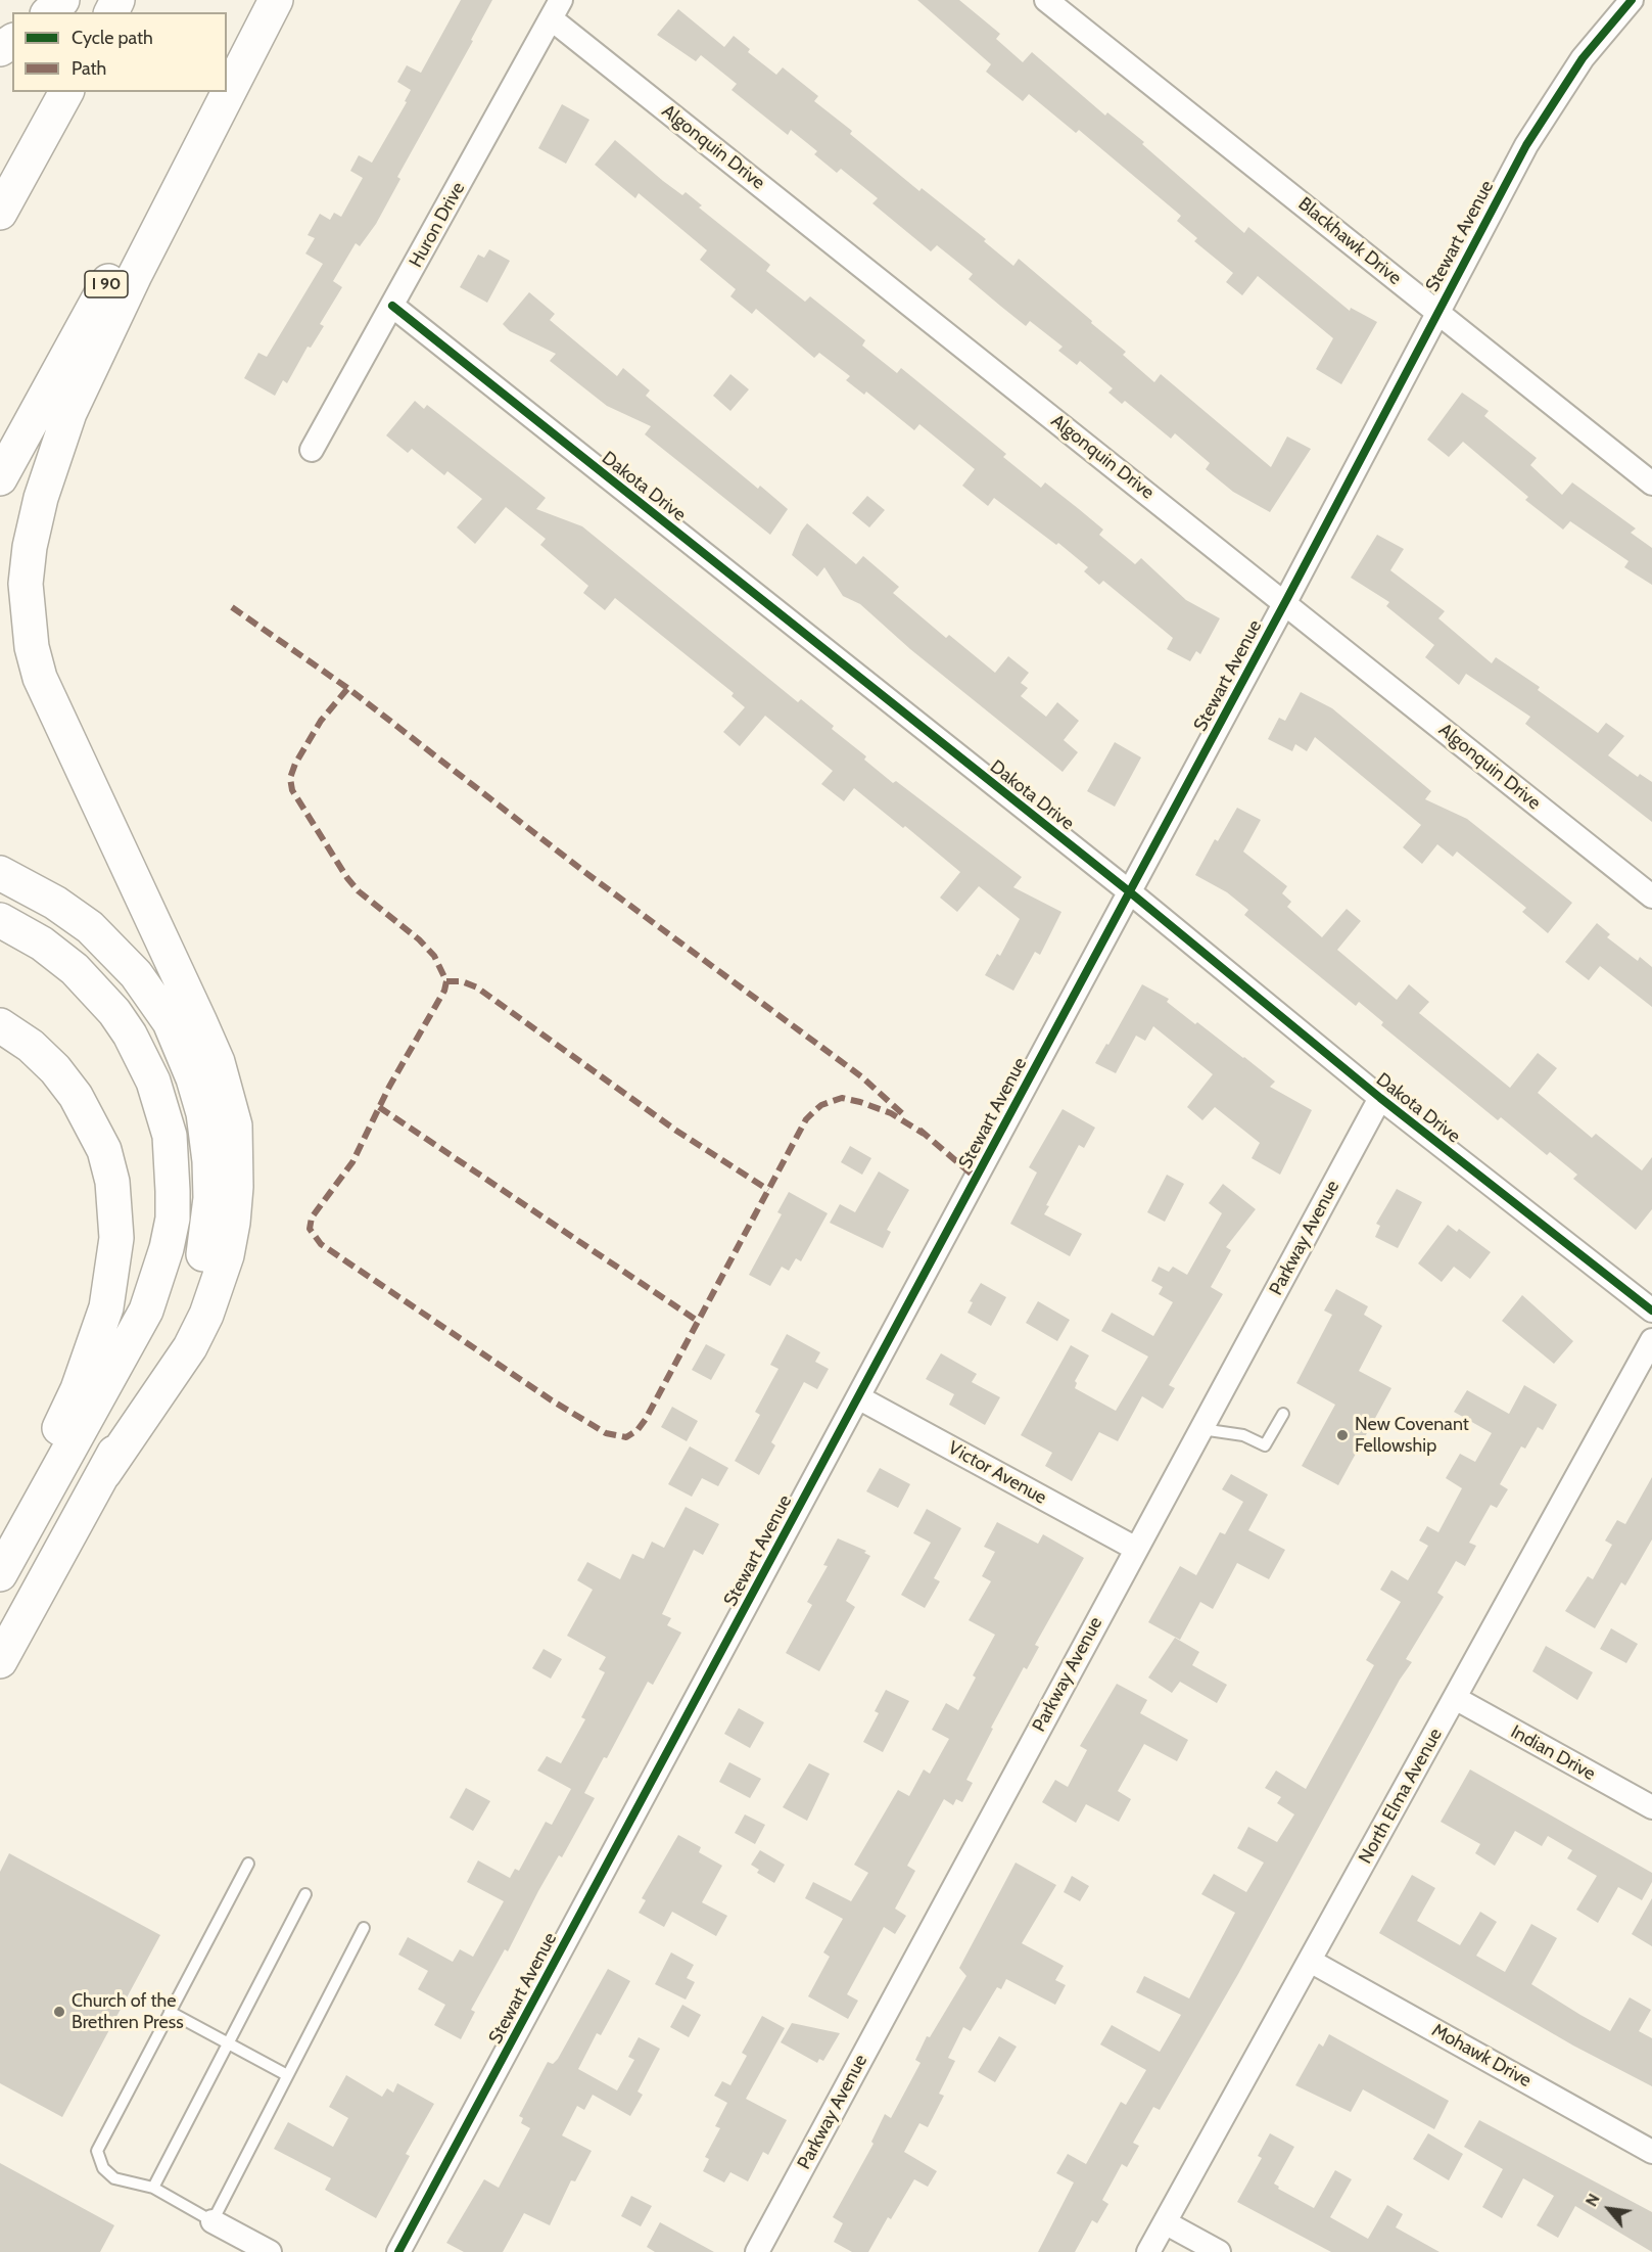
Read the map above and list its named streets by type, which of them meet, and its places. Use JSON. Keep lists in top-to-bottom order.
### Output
{
  "streets": {
    "highway": ["I 90"],
    "street": [
      "Algonquin Drive",
      "Huron Drive",
      "Stewart Avenue",
      "Blackhawk Drive",
      "Dakota Drive",
      "Parkway Avenue",
      "Victor Avenue",
      "Indian Drive",
      "North Elma Avenue",
      "Mohawk Drive"
    ]
  },
  "crossings": [
    ["Algonquin Drive", "Huron Drive"],
    ["Algonquin Drive", "Stewart Avenue"],
    ["Huron Drive", "Dakota Drive"],
    ["Stewart Avenue", "Blackhawk Drive"],
    ["Stewart Avenue", "Dakota Drive"],
    ["Stewart Avenue", "Victor Avenue"],
    ["Dakota Drive", "Parkway Avenue"],
    ["Parkway Avenue", "Victor Avenue"],
    ["Indian Drive", "North Elma Avenue"],
    ["North Elma Avenue", "Mohawk Drive"]
  ],
  "places": ["New Covenant Fellowship", "Church of the Brethren Press"],
  "legend": ["Cycle path", "Path"],
  "north": "top left"
}
